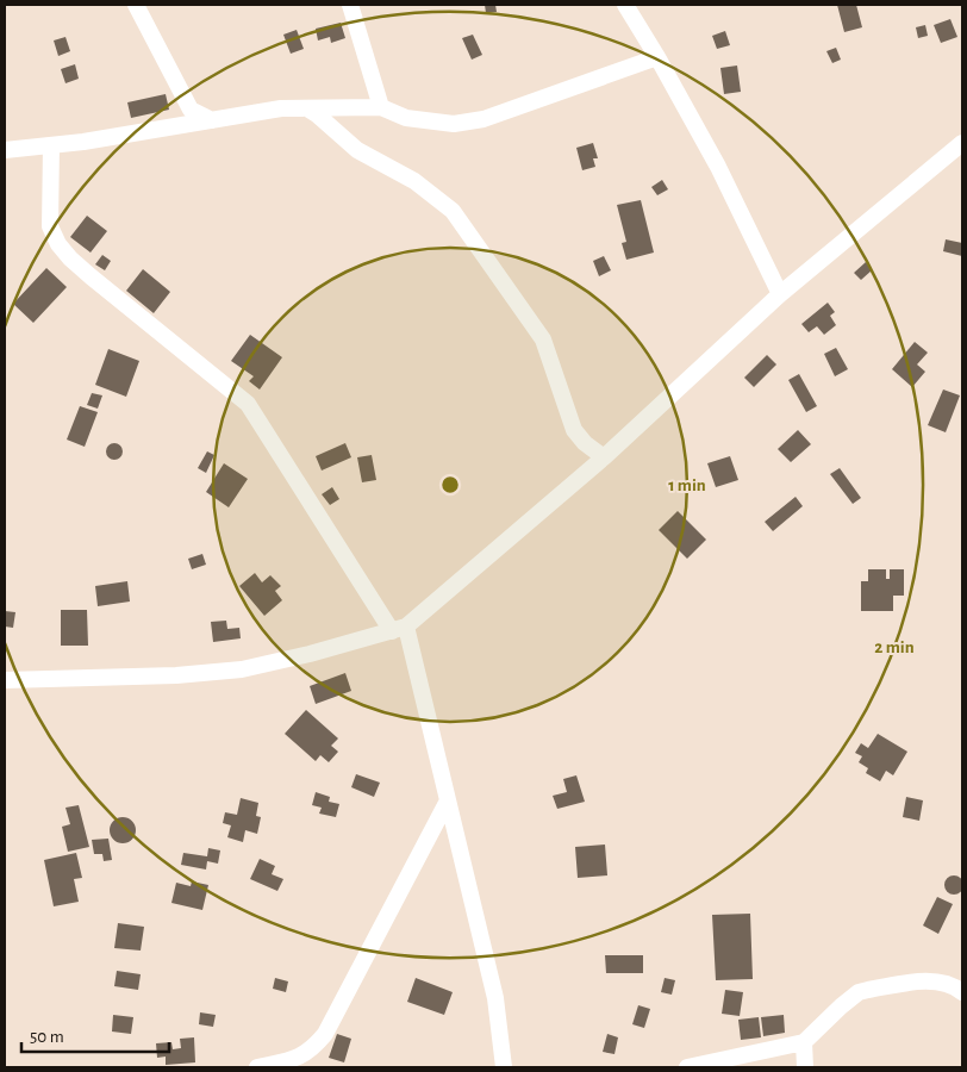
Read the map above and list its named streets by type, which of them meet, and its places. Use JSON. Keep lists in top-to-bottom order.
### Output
{
  "scale_bar": "50 m",
  "rings": ["1 min", "2 min"]
}
